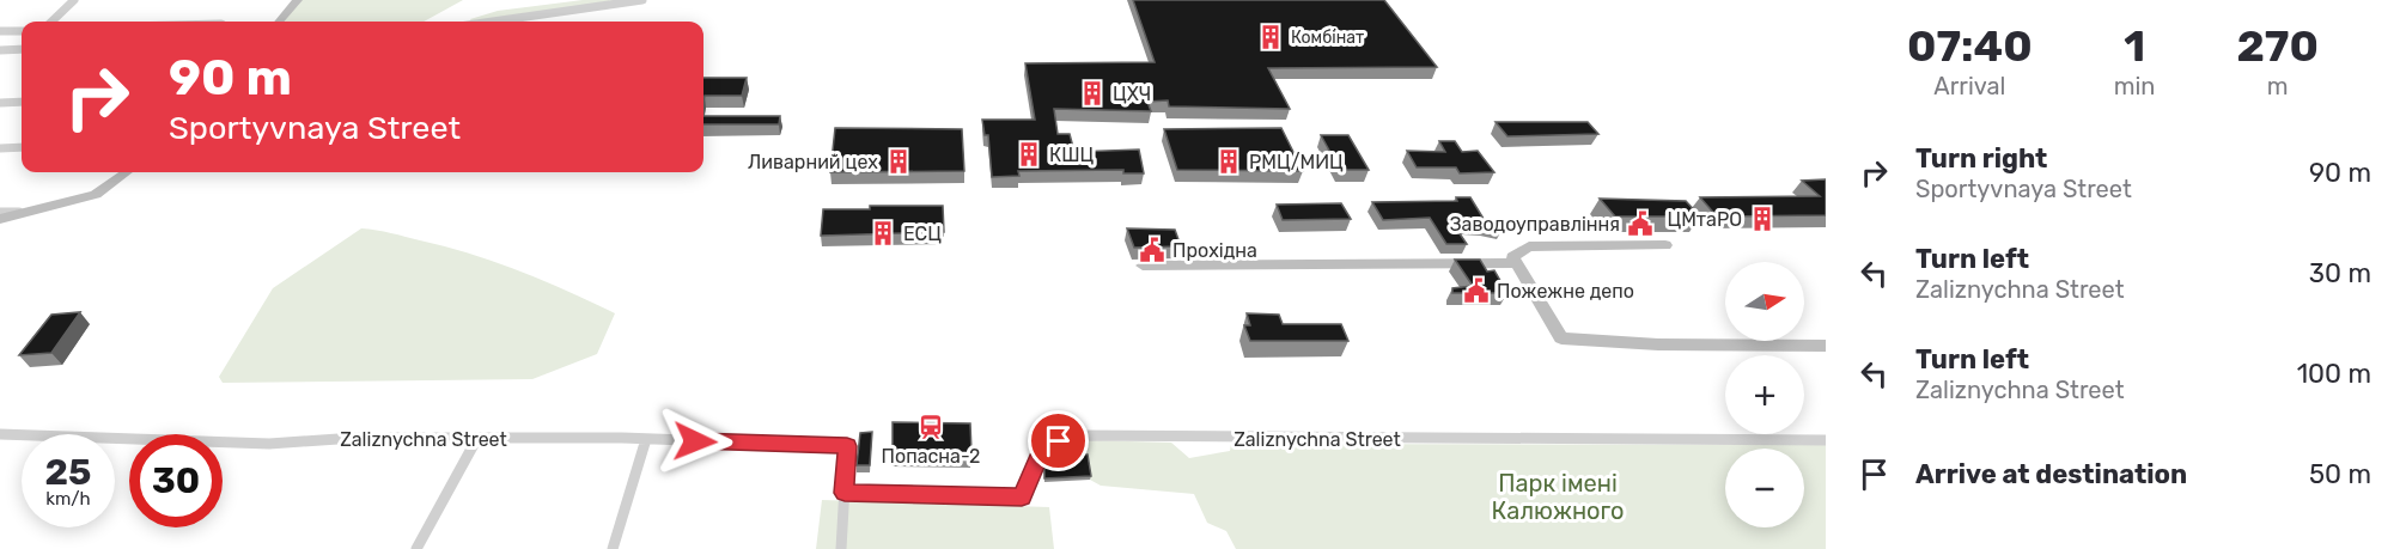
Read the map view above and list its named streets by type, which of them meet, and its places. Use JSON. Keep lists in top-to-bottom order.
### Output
{
  "streets": {
    "street": ["Zaliznychna Street"]
  },
  "parks": ["Парк імені Калюжного"],
  "places": {
    "building": [
      "Комбінат",
      "ЦХЧ",
      "КШЦ",
      "Ливарний цех",
      "РМЦ/МИЦ",
      "ЦМтаРО",
      "ЕСЦ"
    ],
    "public building": ["Заводоуправління", "Прохідна", "Пожежне депо"],
    "station": ["Попасна-2"]
  },
  "north": "right",
  "page": {
    "eta": [
      "07:40",
      "Arrival",
      "1",
      "min",
      "270",
      "m"
    ],
    "turn": ["90 m", "Sportyvnaya Street"],
    "list": [
      {
        "name": "Turn right",
        "note": "Sportyvnaya Street",
        "value": "90 m"
      },
      {
        "name": "Turn left",
        "note": "Zaliznychna Street",
        "value": "30 m"
      },
      {
        "name": "Turn left",
        "note": "Zaliznychna Street",
        "value": "100 m"
      },
      {
        "name": "Arrive at destination",
        "value": "50 m"
      }
    ],
    "map_buttons": ["+", "−"],
    "speed": "25 km/h",
    "limit": "30"
  }
}
